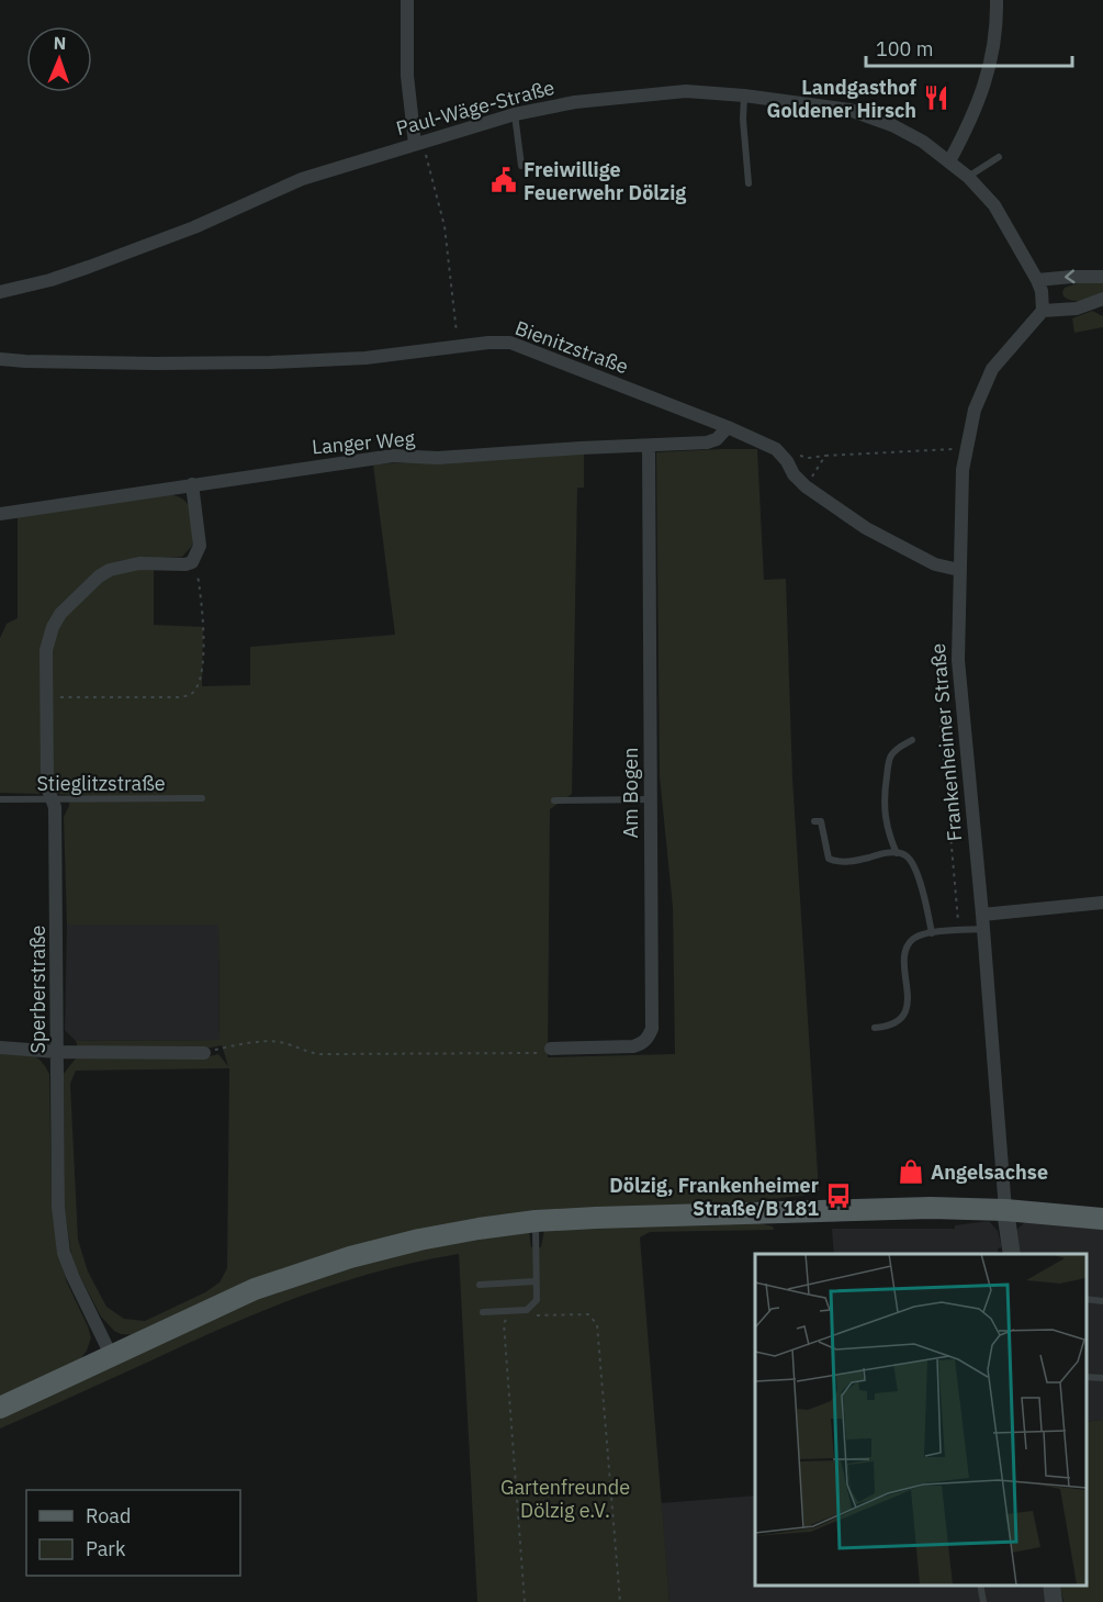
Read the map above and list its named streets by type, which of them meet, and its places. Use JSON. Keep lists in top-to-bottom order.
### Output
{
  "streets": {
    "street": [
      "Paul-Wäge-Straße",
      "Bienitzstraße",
      "Langer Weg",
      "Frankenheimer Straße",
      "Am Bogen",
      "Sperberstraße"
    ],
    "lane": ["Stieglitzstraße"]
  },
  "crossings": [
    ["Paul-Wäge-Straße", "Frankenheimer Straße"],
    ["Bienitzstraße", "Langer Weg"],
    ["Langer Weg", "Am Bogen"],
    ["Stieglitzstraße", "Sperberstraße"]
  ],
  "parks": ["Gartenfreunde Dölzig e.V."],
  "places": {
    "restaurant": ["Landgasthof Goldener Hirsch"],
    "public building": ["Freiwillige Feuerwehr Dölzig"],
    "shop": ["Angelsachse"],
    "bus stop": ["Dölzig, Frankenheimer Straße/B 181"]
  },
  "legend": ["Road", "Park"],
  "scale_bar": "100 m",
  "north": "top"
}
